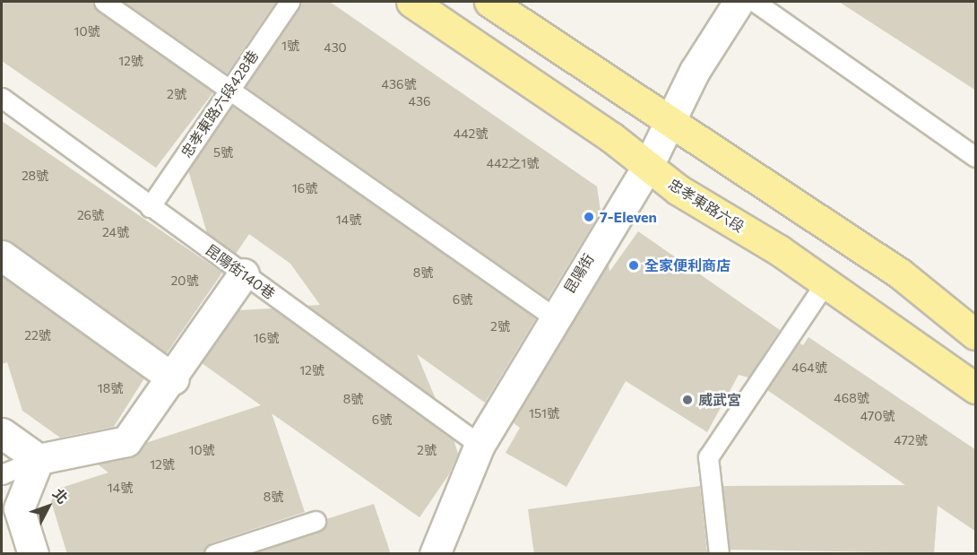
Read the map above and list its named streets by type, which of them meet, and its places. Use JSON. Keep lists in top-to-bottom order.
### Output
{
  "streets": {
    "main road": ["忠孝東路六段"],
    "street": ["昆陽街"],
    "lane": ["忠孝東路六段428巷", "昆陽街140巷"]
  },
  "crossings": [
    ["忠孝東路六段428巷", "昆陽街140巷"],
    ["忠孝東路六段", "昆陽街"],
    ["昆陽街140巷", "昆陽街"]
  ],
  "places": ["7-Eleven", "全家便利商店", "威武宮"],
  "house_numbers": [
    "10號",
    "1號",
    "430",
    "12號",
    "436號",
    "2號",
    "436",
    "442號",
    "5號",
    "442之1號",
    "28號",
    "16號",
    "26號",
    "14號",
    "24號",
    "8號",
    "20號",
    "6號",
    "2號",
    "22號",
    "16號",
    "464號",
    "12號",
    "18號",
    "468號",
    "8號",
    "151號",
    "470號",
    "6號",
    "472號",
    "10號",
    "2號",
    "12號",
    "14號",
    "8號"
  ],
  "north": "top right"
}
